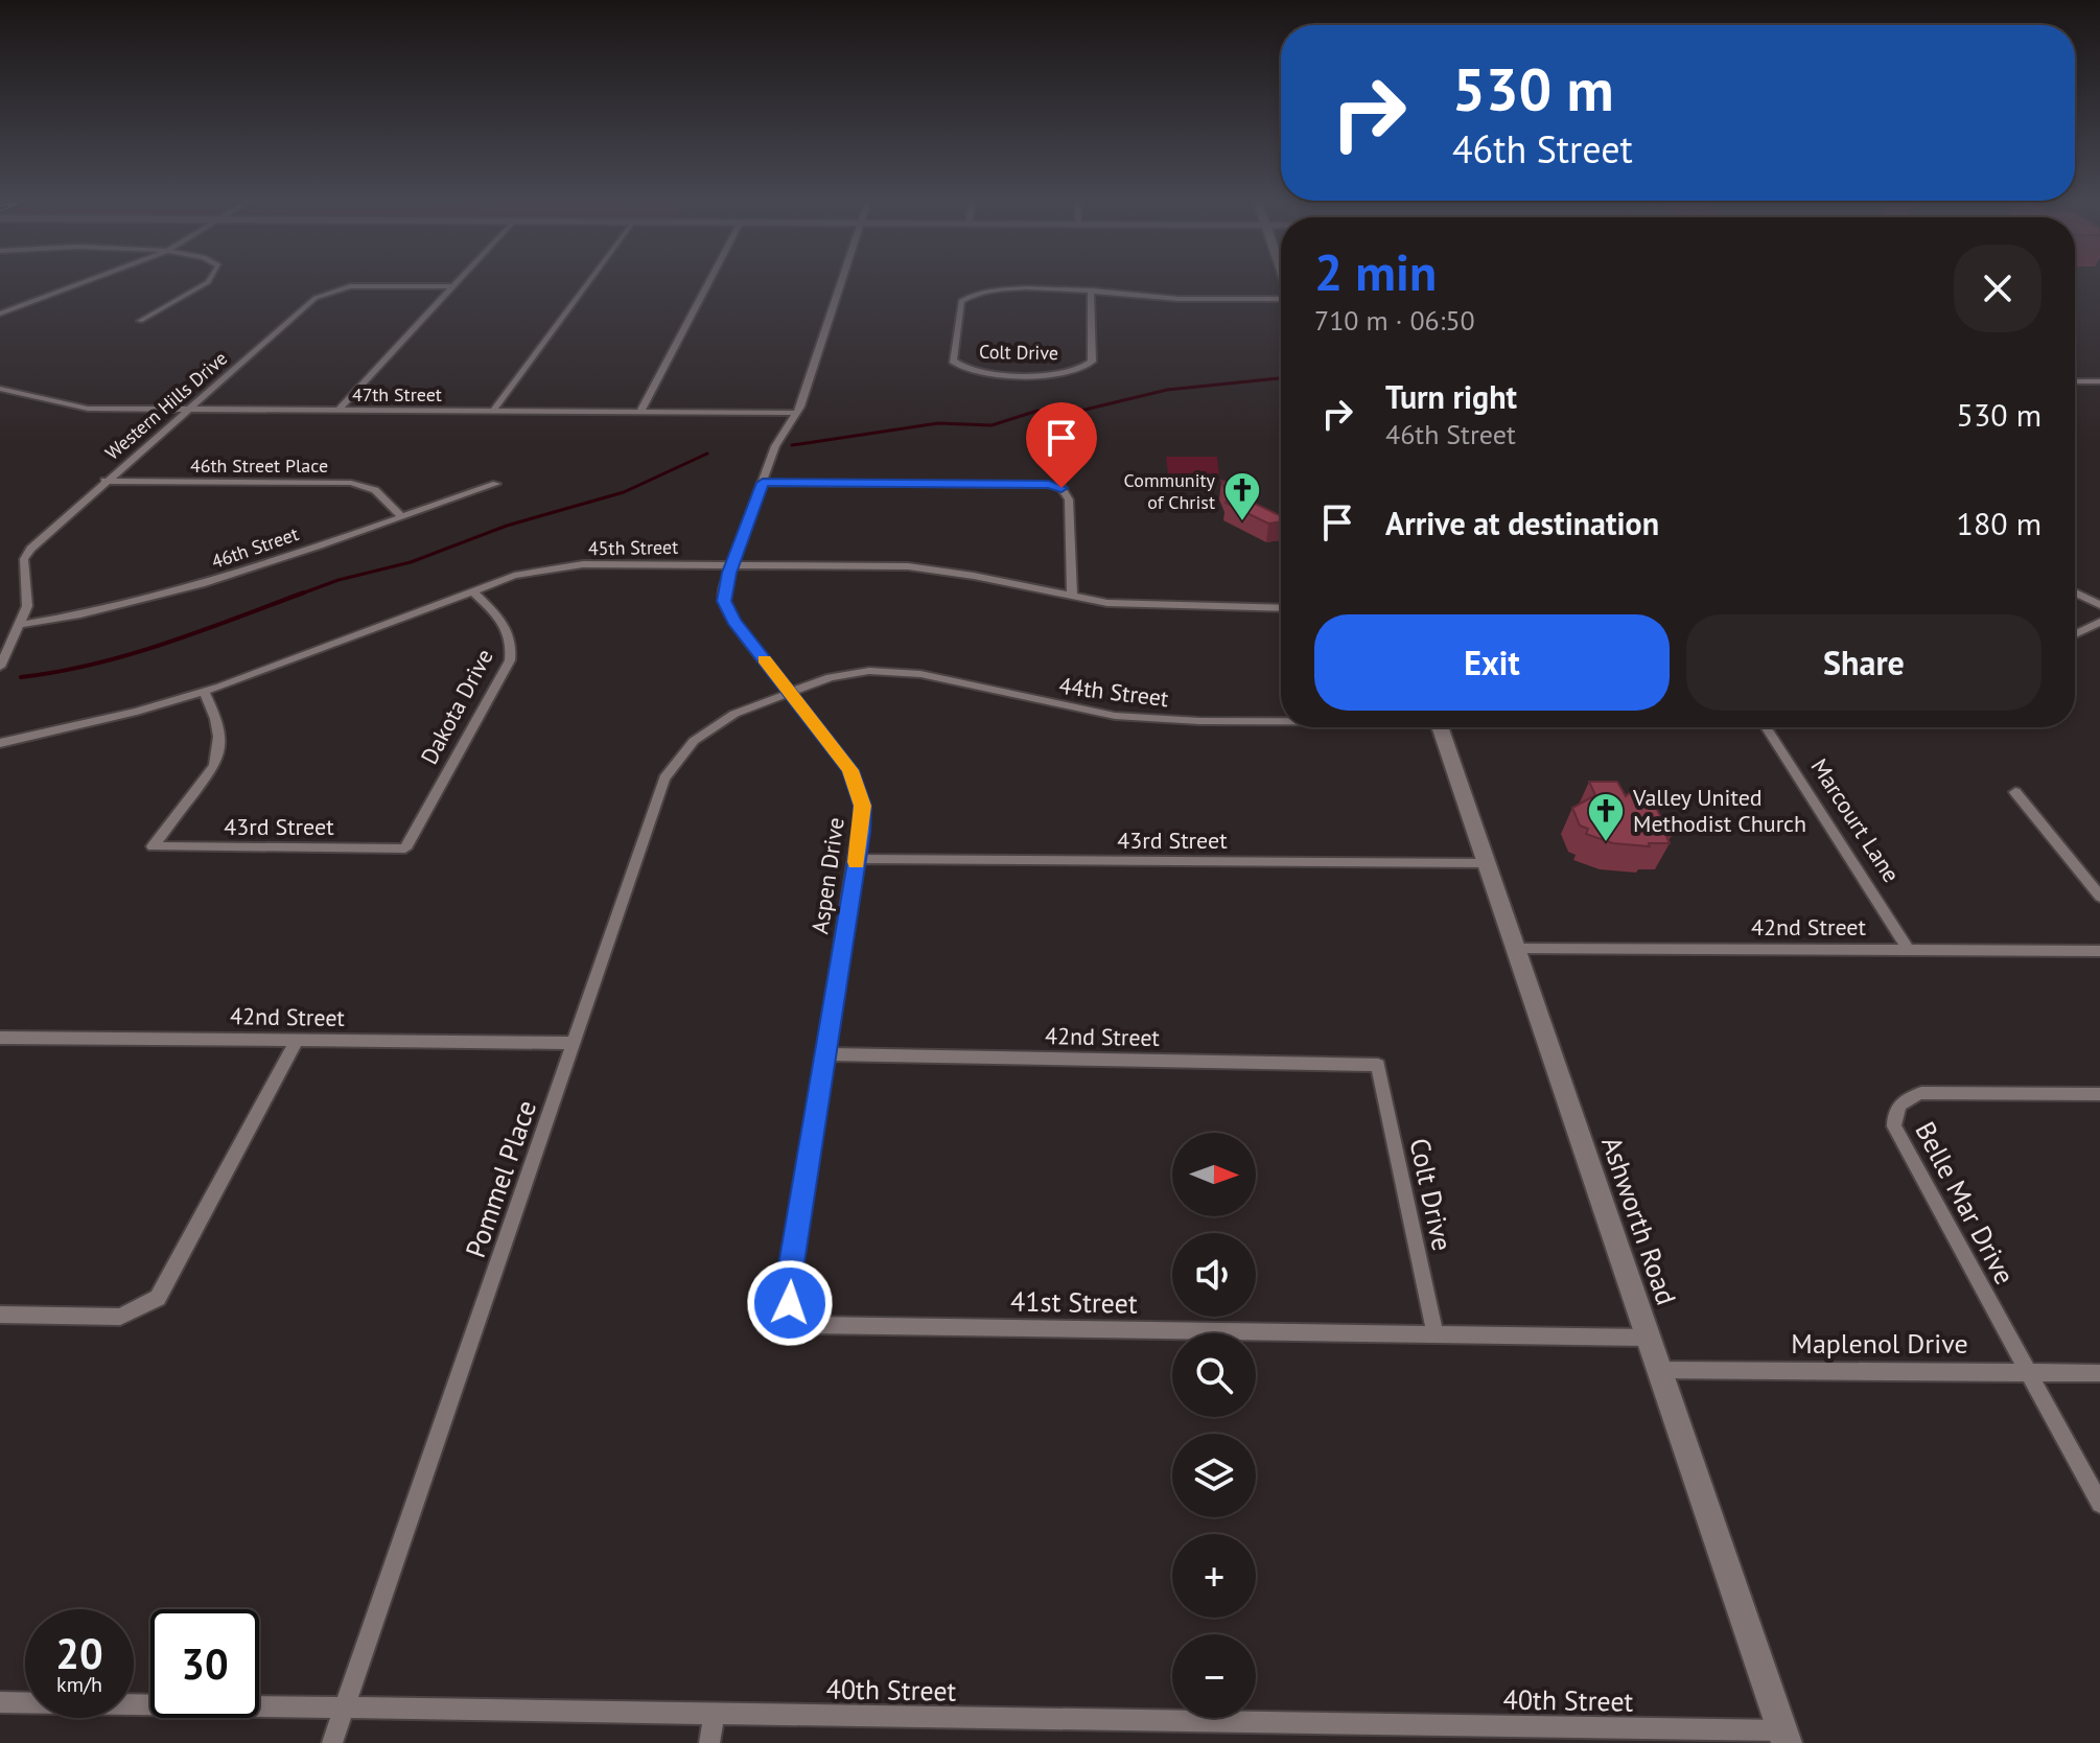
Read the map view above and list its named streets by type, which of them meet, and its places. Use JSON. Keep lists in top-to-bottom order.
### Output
{
  "streets": {
    "main road": ["Ashworth Road"],
    "street": [
      "Colt Drive",
      "47th Street",
      "Western Hills Drive",
      "46th Street Place",
      "46th Street",
      "45th Street",
      "44th Street",
      "Dakota Drive",
      "Marcourt Lane",
      "43rd Street",
      "Aspen Drive",
      "42nd Street",
      "Pommel Place",
      "Belle Mar Drive",
      "41st Street",
      "Maplenol Drive",
      "40th Street"
    ]
  },
  "crossings": [
    ["Colt Drive", "42nd Street"],
    ["Colt Drive", "41st Street"],
    ["47th Street", "Western Hills Drive"],
    ["47th Street", "Aspen Drive"],
    ["Western Hills Drive", "46th Street Place"],
    ["Western Hills Drive", "46th Street"],
    ["46th Street Place", "46th Street"],
    ["45th Street", "Dakota Drive"],
    ["45th Street", "43rd Street"],
    ["45th Street", "Aspen Drive"],
    ["44th Street", "Aspen Drive"],
    ["44th Street", "Pommel Place"],
    ["Dakota Drive", "43rd Street"],
    ["Marcourt Lane", "42nd Street"],
    ["43rd Street", "Aspen Drive"],
    ["43rd Street", "Ashworth Road"],
    ["Aspen Drive", "42nd Street"],
    ["Aspen Drive", "Pommel Place"],
    ["Aspen Drive", "41st Street"],
    ["42nd Street", "Pommel Place"],
    ["42nd Street", "Ashworth Road"],
    ["Pommel Place", "40th Street"],
    ["Belle Mar Drive", "Maplenol Drive"],
    ["Ashworth Road", "41st Street"],
    ["Ashworth Road", "Maplenol Drive"],
    ["Ashworth Road", "40th Street"]
  ],
  "places": {
    "church": ["Community of Christ", "Valley United Methodist Church"]
  },
  "north": "right",
  "page": {
    "turn": ["530 m", "46th Street"],
    "heading": ["2 min", "710 m · 06:50"],
    "list": [
      {
        "name": "Turn right",
        "note": "46th Street",
        "value": "530 m"
      },
      {
        "name": "Arrive at destination",
        "value": "180 m"
      }
    ],
    "buttons": ["Exit", "Share"],
    "map_buttons": ["+", "−"],
    "speed": "20 km/h",
    "limit": "30"
  }
}
